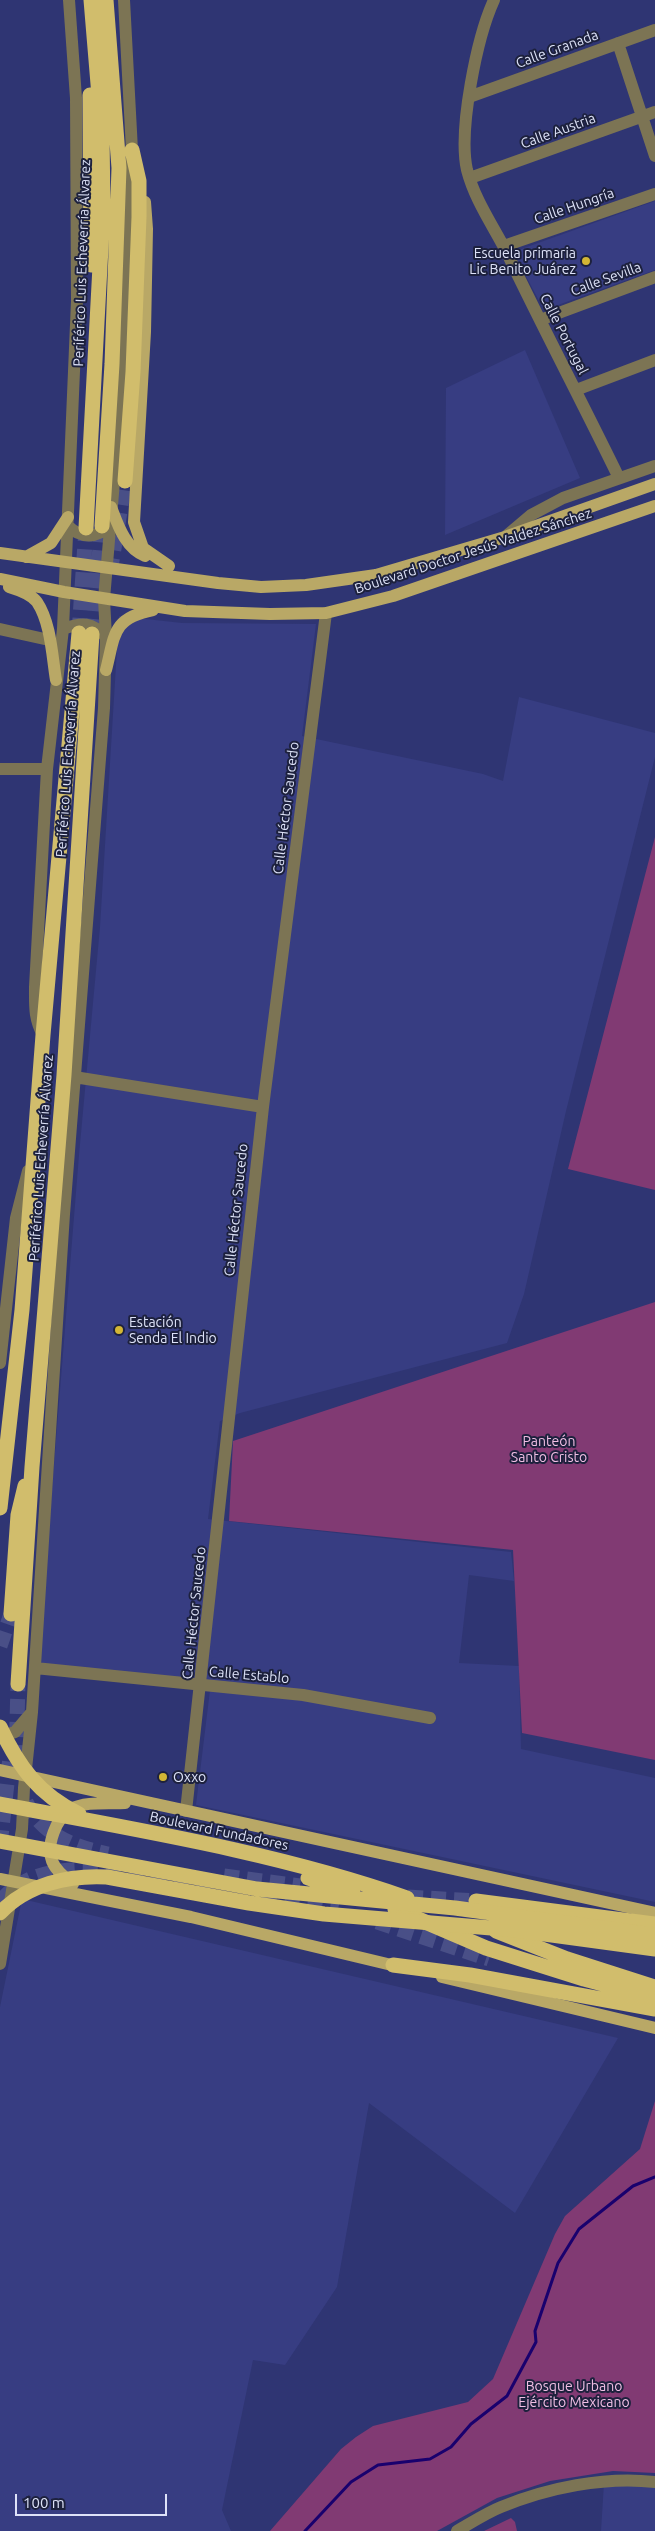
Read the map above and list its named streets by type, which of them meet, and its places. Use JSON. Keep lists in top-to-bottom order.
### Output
{
  "streets": {
    "highway": ["Periférico Luis Echeverría Álvarez", "Boulevard Fundadores"],
    "main road": ["Boulevard Doctor Jesús Valdez Sánchez"],
    "street": [
      "Calle Granada",
      "Calle Austria",
      "Calle Hungría",
      "Calle Sevilla",
      "Calle Portugal",
      "Calle Héctor Saucedo",
      "Calle Establo"
    ]
  },
  "crossings": [
    ["Calle Granada", "Calle Portugal"],
    ["Calle Austria", "Calle Portugal"],
    ["Calle Hungría", "Calle Portugal"],
    ["Calle Sevilla", "Calle Portugal"],
    ["Boulevard Doctor Jesús Valdez Sánchez", "Calle Héctor Saucedo"],
    ["Calle Héctor Saucedo", "Calle Establo"]
  ],
  "parks": ["Panteón Santo Cristo", "Bosque Urbano Ejército Mexicano"],
  "places": ["Escuela primaria Lic Benito Juárez", "Estación Senda El Indio", "Oxxo"],
  "scale_bar": "100 m"
}
